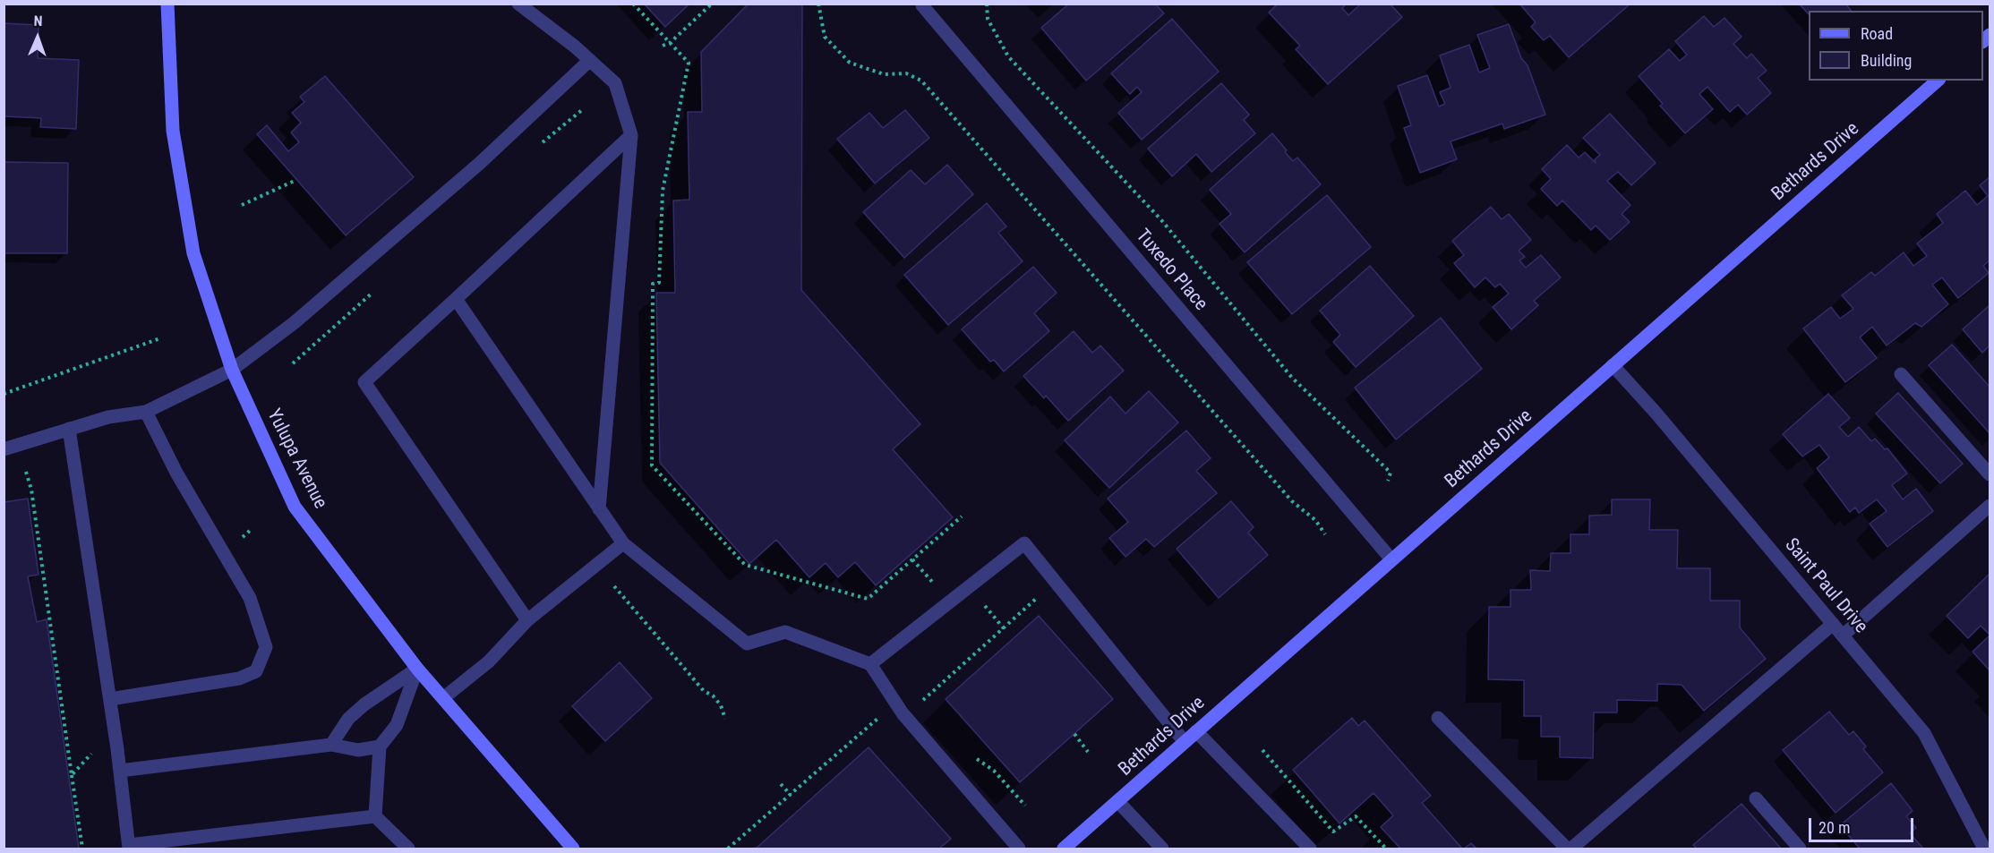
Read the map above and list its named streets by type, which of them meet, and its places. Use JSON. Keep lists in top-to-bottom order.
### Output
{
  "streets": {
    "street": [
      "Bethards Drive",
      "Tuxedo Place",
      "Yulupa Avenue",
      "Saint Paul Drive"
    ]
  },
  "crossings": [
    ["Bethards Drive", "Tuxedo Place"],
    ["Bethards Drive", "Saint Paul Drive"]
  ],
  "legend": ["Road", "Building"],
  "scale_bar": "20 m",
  "north": "top"
}
